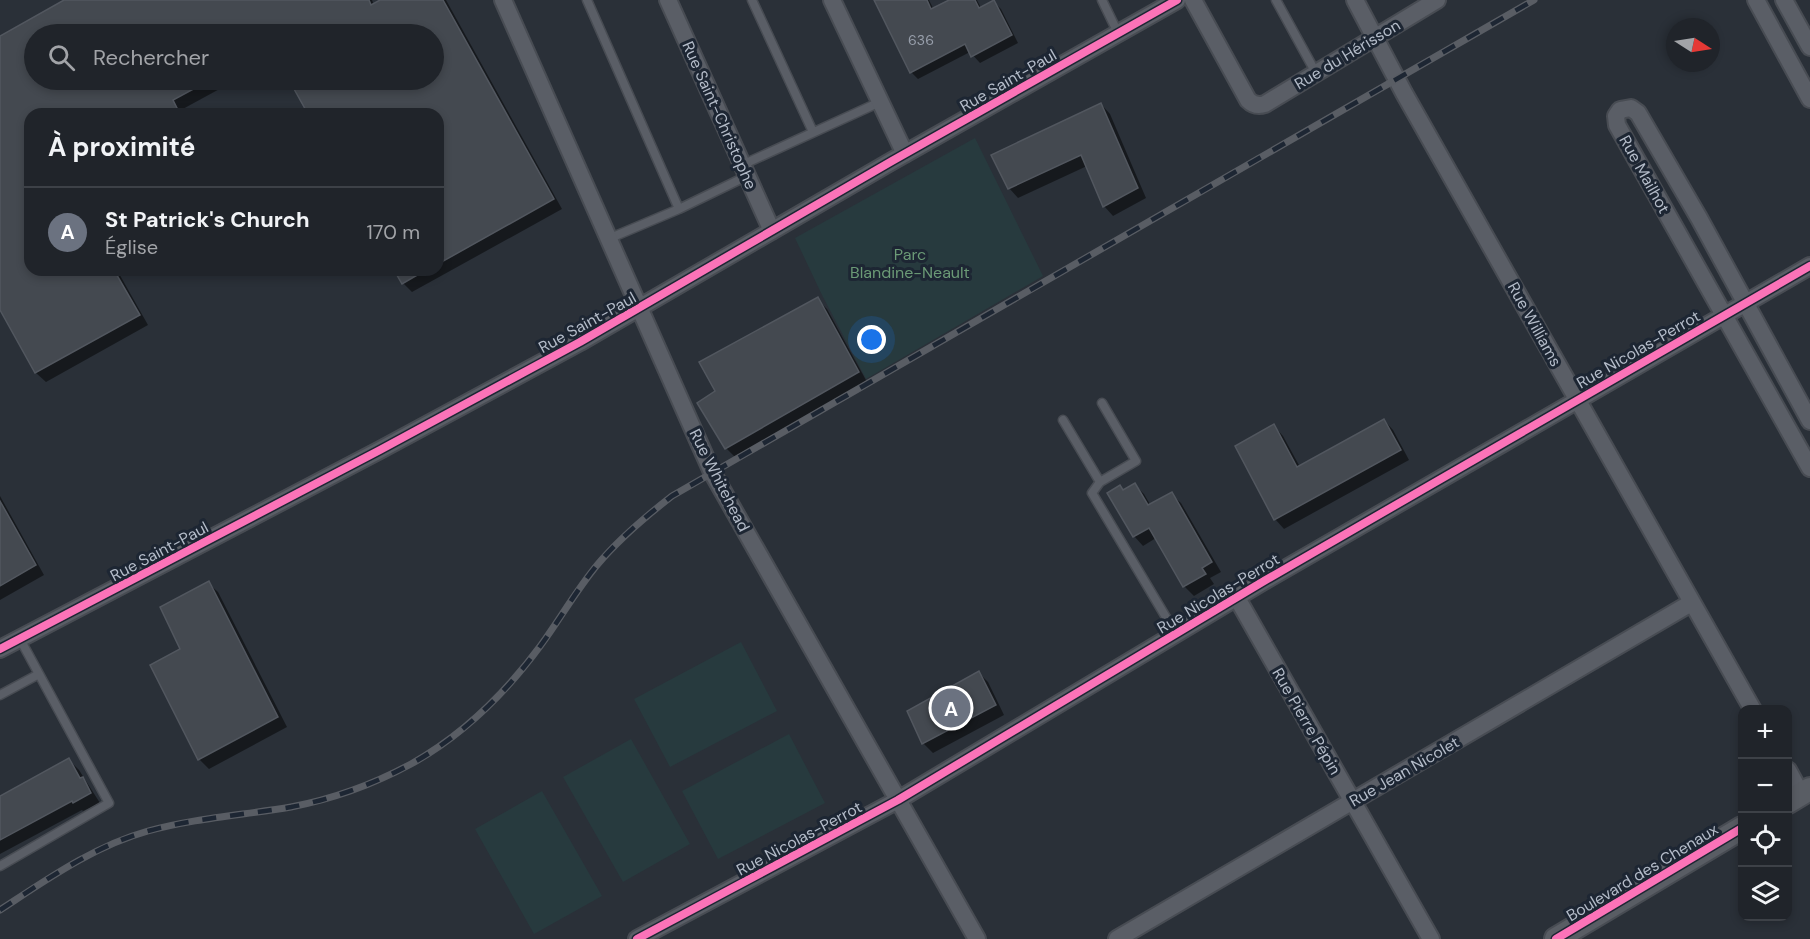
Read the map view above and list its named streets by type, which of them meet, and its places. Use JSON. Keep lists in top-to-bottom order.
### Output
{
  "streets": {
    "street": [
      "Rue du Hérisson",
      "Rue Saint-Paul",
      "Rue Saint-Christophe",
      "Rue Mailhot",
      "Rue Williams",
      "Rue Nicolas-Perrot",
      "Rue Whitehead",
      "Rue Pierre Pépin",
      "Rue Jean Nicolet",
      "Boulevard des Chenaux"
    ]
  },
  "crossings": [
    ["Rue du Hérisson", "Rue Williams"],
    ["Rue Saint-Paul", "Rue Saint-Christophe"],
    ["Rue Saint-Paul", "Rue Whitehead"],
    ["Rue Mailhot", "Rue Nicolas-Perrot"],
    ["Rue Williams", "Rue Nicolas-Perrot"],
    ["Rue Williams", "Rue Jean Nicolet"],
    ["Rue Nicolas-Perrot", "Rue Whitehead"],
    ["Rue Nicolas-Perrot", "Rue Pierre Pépin"],
    ["Rue Pierre Pépin", "Rue Jean Nicolet"]
  ],
  "parks": ["Parc Blandine-Neault"],
  "house_numbers": ["636"],
  "north": "right",
  "page": {
    "search": "Rechercher",
    "heading": "À proximité",
    "list": [
      {
        "mark": "A",
        "name": "St Patrick's Church",
        "note": "Église",
        "value": "170 m"
      }
    ],
    "pins": "A",
    "map_buttons": ["+", "−"]
  }
}
